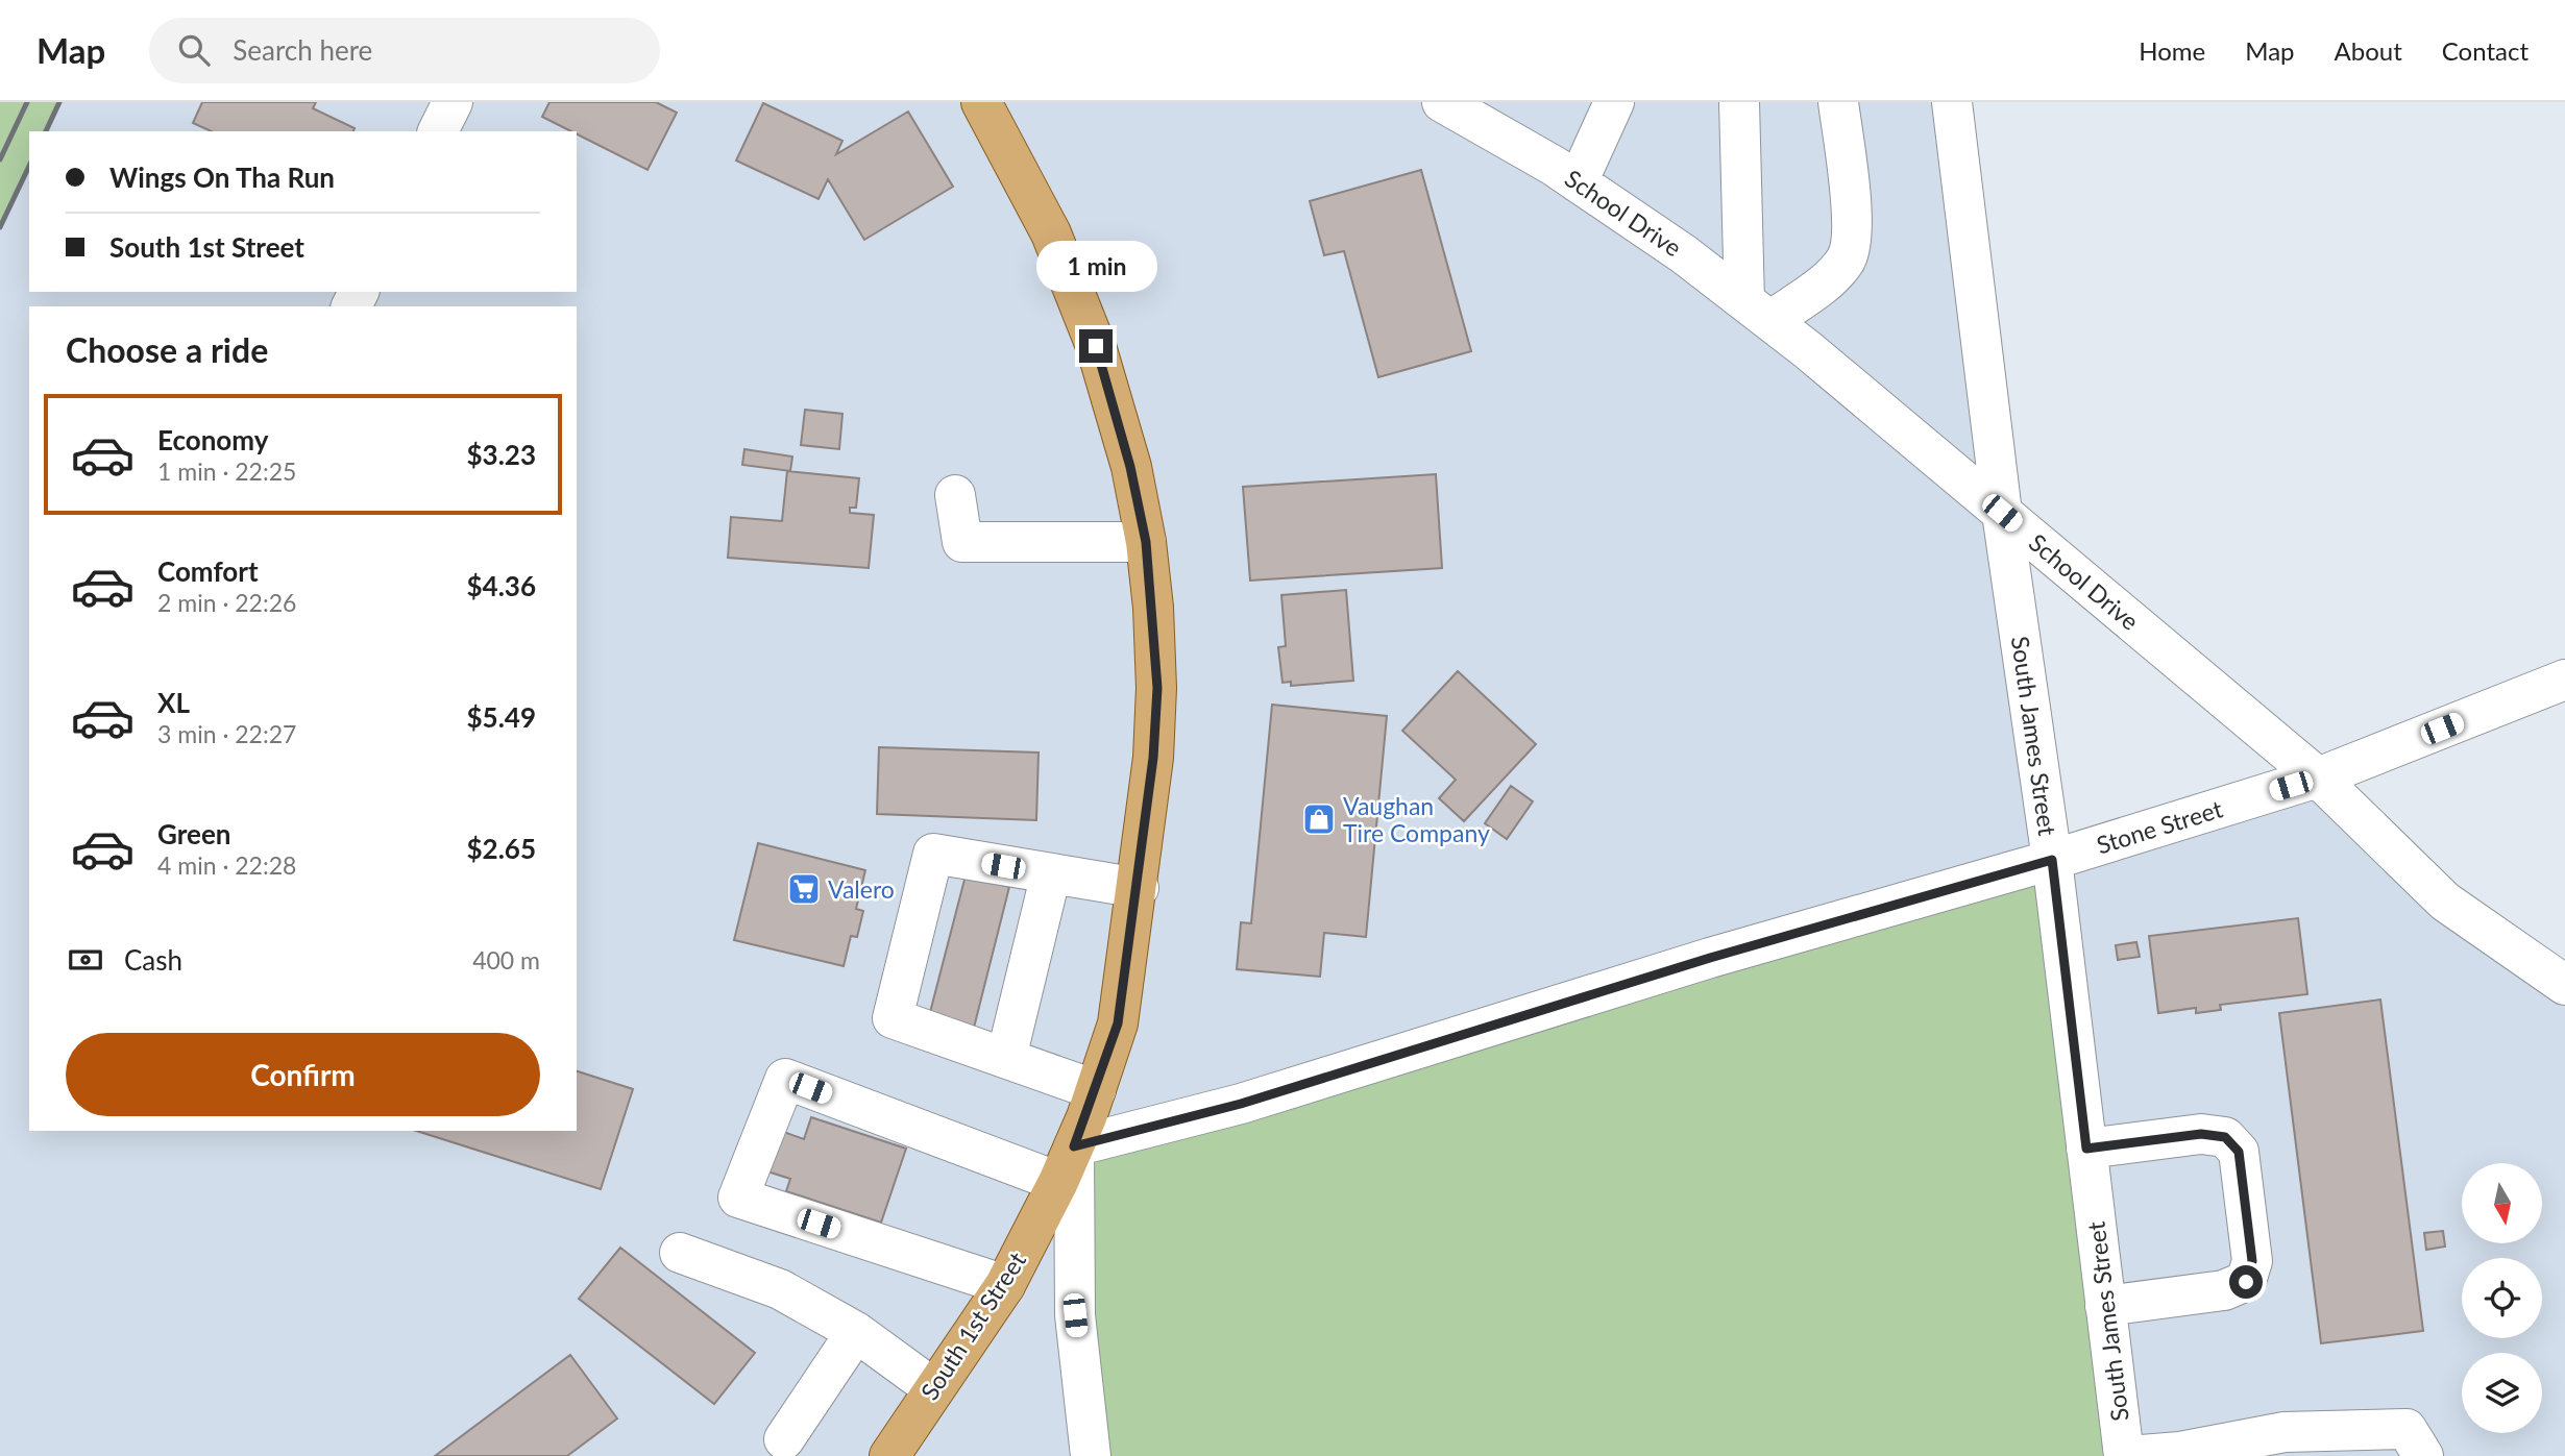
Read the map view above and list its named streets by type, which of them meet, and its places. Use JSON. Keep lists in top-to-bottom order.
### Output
{
  "streets": {
    "main road": ["South 1st Street"],
    "street": ["School Drive", "South James Street", "Stone Street"]
  },
  "crossings": [
    ["School Drive", "South James Street"],
    ["School Drive", "Stone Street"],
    ["South James Street", "Stone Street"],
    ["Stone Street", "South 1st Street"]
  ],
  "places": {
    "shop": ["Vaughan Tire Company"],
    "supermarket": ["Valero"]
  },
  "north": "bottom",
  "page": {
    "header": "Map",
    "search": "Search here",
    "nav": [
      "Home",
      "Map",
      "About",
      "Contact"
    ],
    "banner": ["Wings On Tha Run", "South 1st Street"],
    "bubble": "1 min",
    "heading": "Choose a ride",
    "list": [
      {
        "name": "Economy",
        "note": "1 min · 22:25",
        "value": "$3.23"
      },
      {
        "name": "Comfort",
        "note": "2 min · 22:26",
        "value": "$4.36"
      },
      {
        "name": "XL",
        "note": "3 min · 22:27",
        "value": "$5.49"
      },
      {
        "name": "Green",
        "note": "4 min · 22:28",
        "value": "$2.65"
      }
    ],
    "pay": ["Cash", "400 m"],
    "buttons": "Confirm"
  }
}
